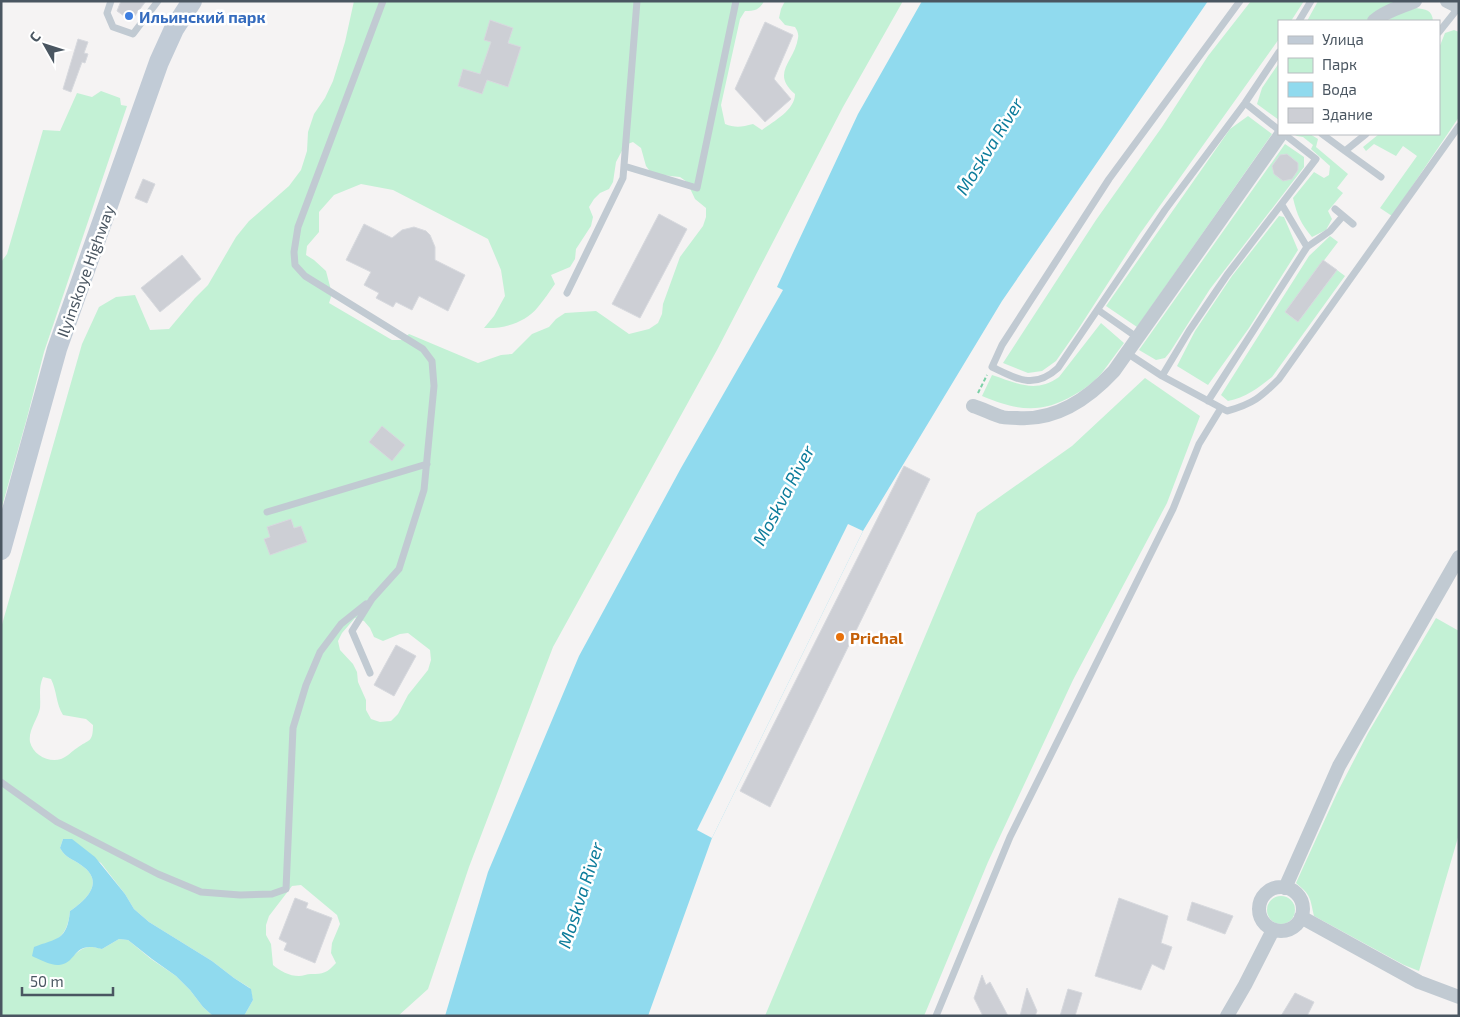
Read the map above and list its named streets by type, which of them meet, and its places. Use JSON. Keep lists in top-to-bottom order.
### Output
{
  "streets": {
    "main road": ["Ilyinskoye Highway"]
  },
  "water": ["Moskva River"],
  "places": ["Ильинский парк", "Prichal"],
  "legend": [
    "Улица",
    "Парк",
    "Вода",
    "Здание"
  ],
  "scale_bar": "50 m",
  "north": "top left"
}
